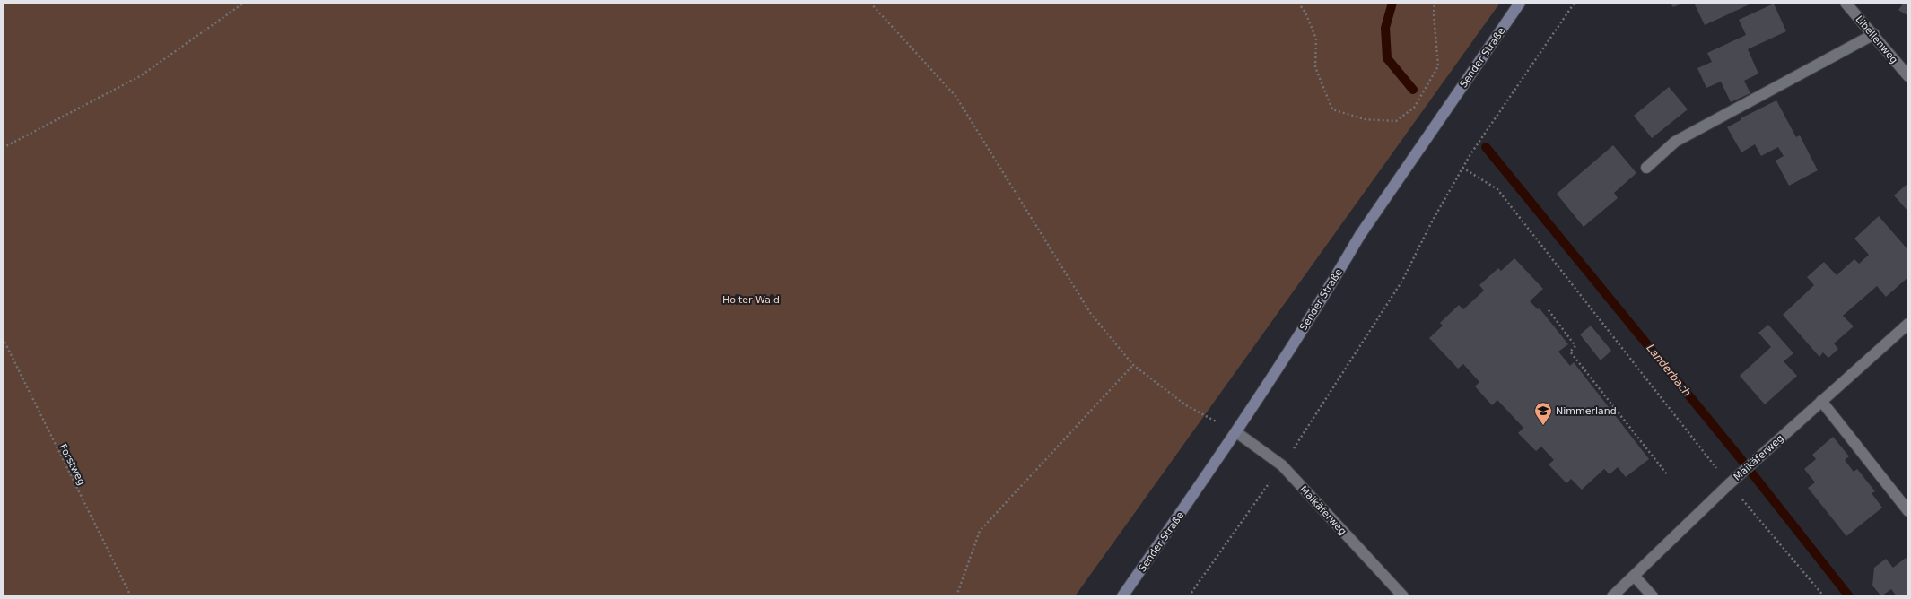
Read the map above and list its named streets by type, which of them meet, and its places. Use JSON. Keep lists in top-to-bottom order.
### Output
{
  "streets": {
    "main road": ["Sender Straße"],
    "street": ["Libellenweg", "Maikäferweg"],
    "path": ["Forstweg"]
  },
  "crossings": [
    ["Sender Straße", "Maikäferweg"]
  ],
  "water": ["Landerbach"],
  "parks": ["Holter Wald"],
  "places": {
    "school or university": ["Nimmerland"]
  }
}
